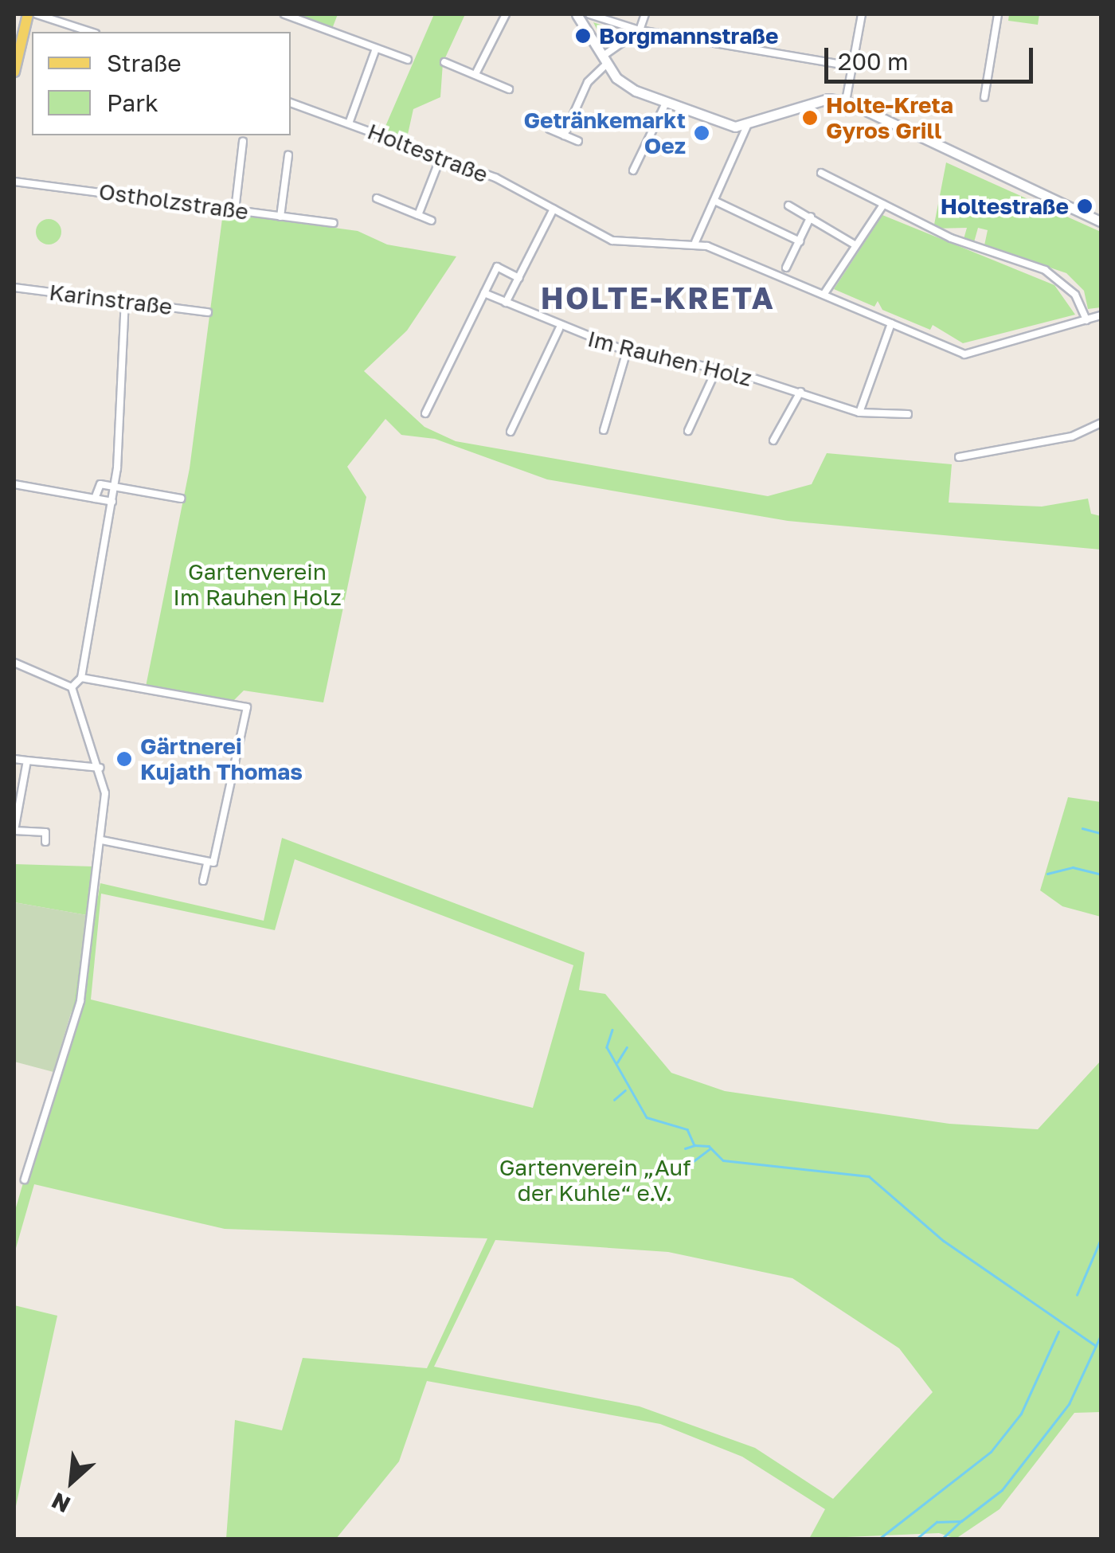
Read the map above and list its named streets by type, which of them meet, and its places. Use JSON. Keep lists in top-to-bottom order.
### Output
{
  "streets": {
    "street": [
      "Holtestraße",
      "Ostholzstraße",
      "Karinstraße",
      "Im Rauhen Holz"
    ]
  },
  "districts": ["HOLTE-KRETA"],
  "parks": ["Gartenverein Im Rauhen Holz", "Gartenverein „Auf der Kuhle“ e.V."],
  "places": [
    "Borgmannstraße",
    "Holte-Kreta Gyros Grill",
    "Getränkemarkt Oez",
    "Holtestraße",
    "Gärtnerei Kujath Thomas"
  ],
  "legend": ["Straße", "Park"],
  "scale_bar": "200 m",
  "north": "bottom left"
}
